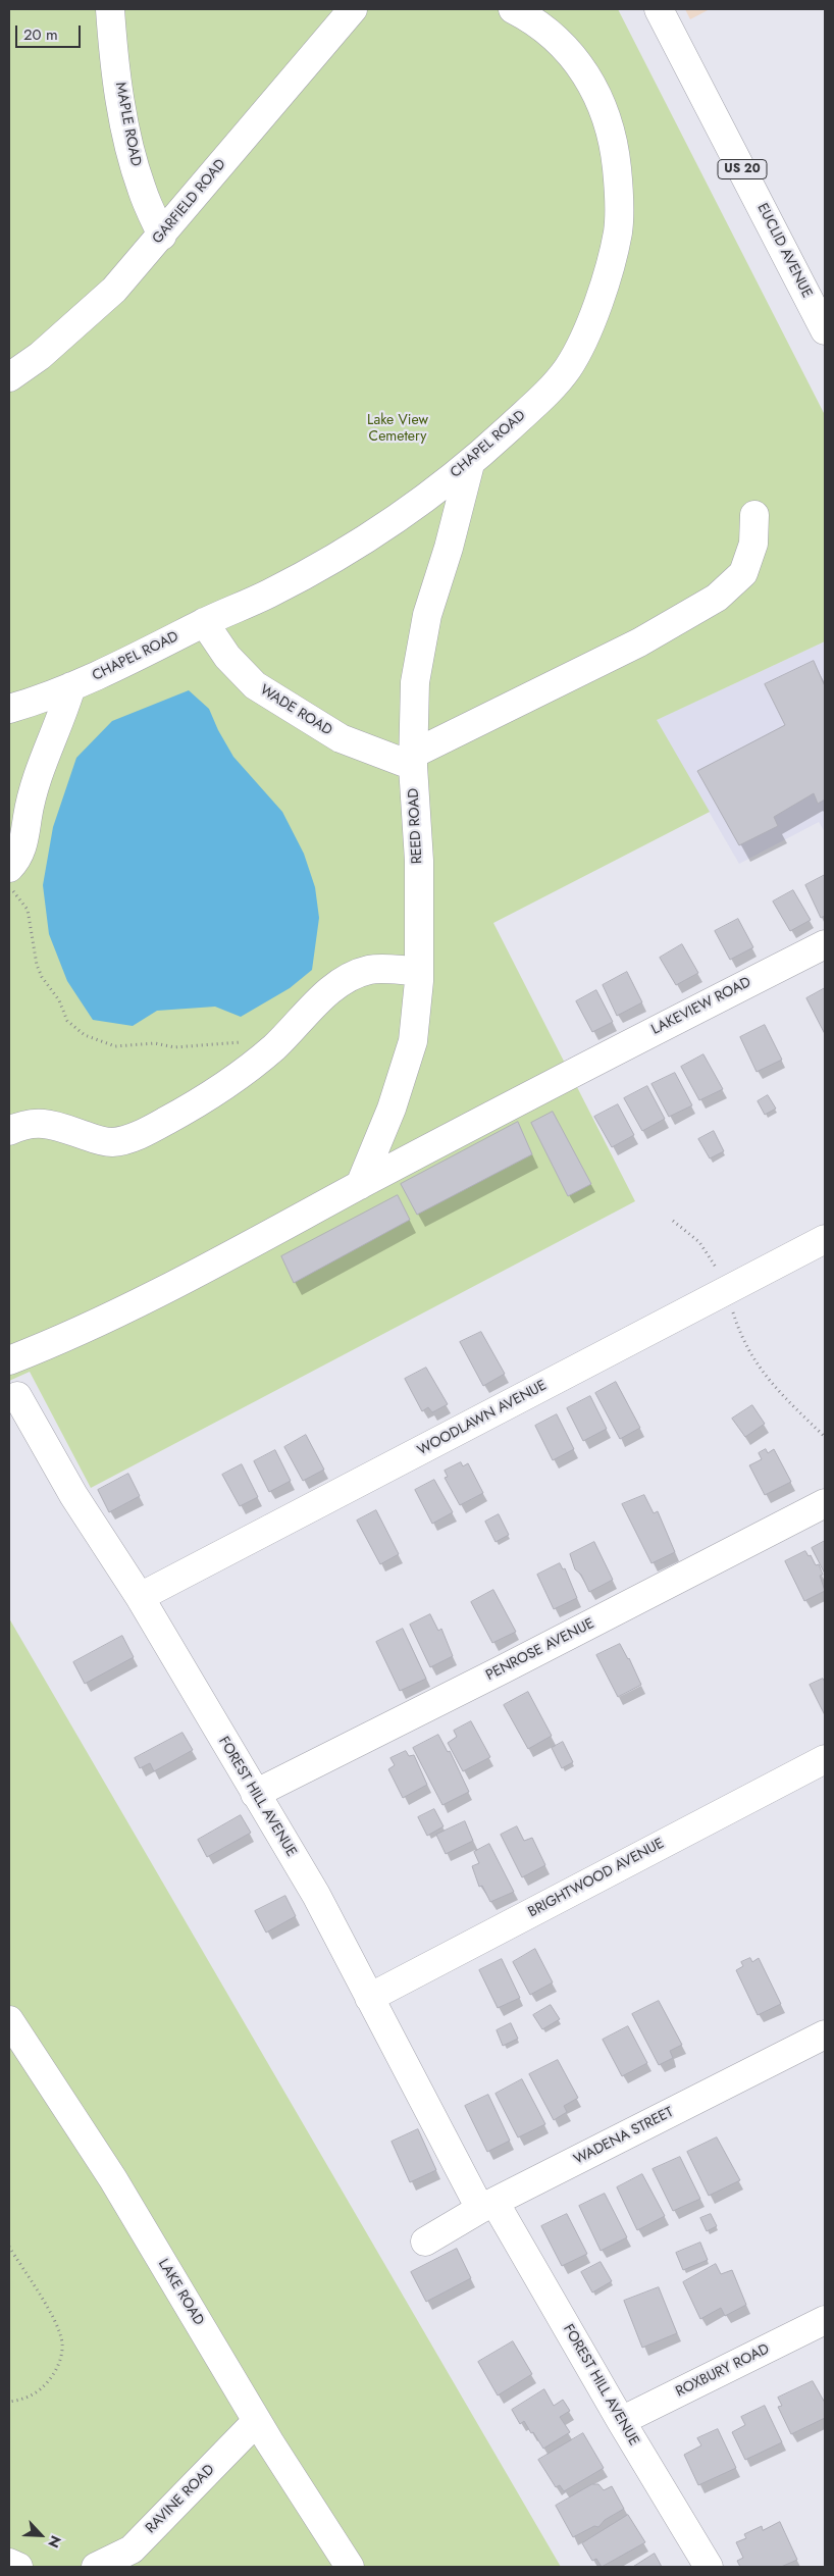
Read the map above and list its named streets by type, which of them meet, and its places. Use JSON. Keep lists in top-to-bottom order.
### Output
{
  "streets": {
    "street": [
      "MAPLE ROAD",
      "US 20",
      "GARFIELD ROAD",
      "EUCLID AVENUE",
      "CHAPEL ROAD",
      "WADE ROAD",
      "REED ROAD",
      "LAKEVIEW ROAD",
      "WOODLAWN AVENUE",
      "PENROSE AVENUE",
      "FOREST HILL AVENUE",
      "BRIGHTWOOD AVENUE",
      "WADENA STREET",
      "LAKE ROAD",
      "ROXBURY ROAD",
      "RAVINE ROAD"
    ]
  },
  "crossings": [
    ["MAPLE ROAD", "GARFIELD ROAD"],
    ["CHAPEL ROAD", "WADE ROAD"],
    ["CHAPEL ROAD", "REED ROAD"],
    ["WADE ROAD", "REED ROAD"],
    ["REED ROAD", "LAKEVIEW ROAD"],
    ["WOODLAWN AVENUE", "FOREST HILL AVENUE"],
    ["PENROSE AVENUE", "FOREST HILL AVENUE"],
    ["FOREST HILL AVENUE", "BRIGHTWOOD AVENUE"],
    ["FOREST HILL AVENUE", "WADENA STREET"],
    ["FOREST HILL AVENUE", "ROXBURY ROAD"],
    ["LAKE ROAD", "RAVINE ROAD"]
  ],
  "parks": ["Lake View Cemetery"],
  "scale_bar": "20 m",
  "north": "bottom right"
}
